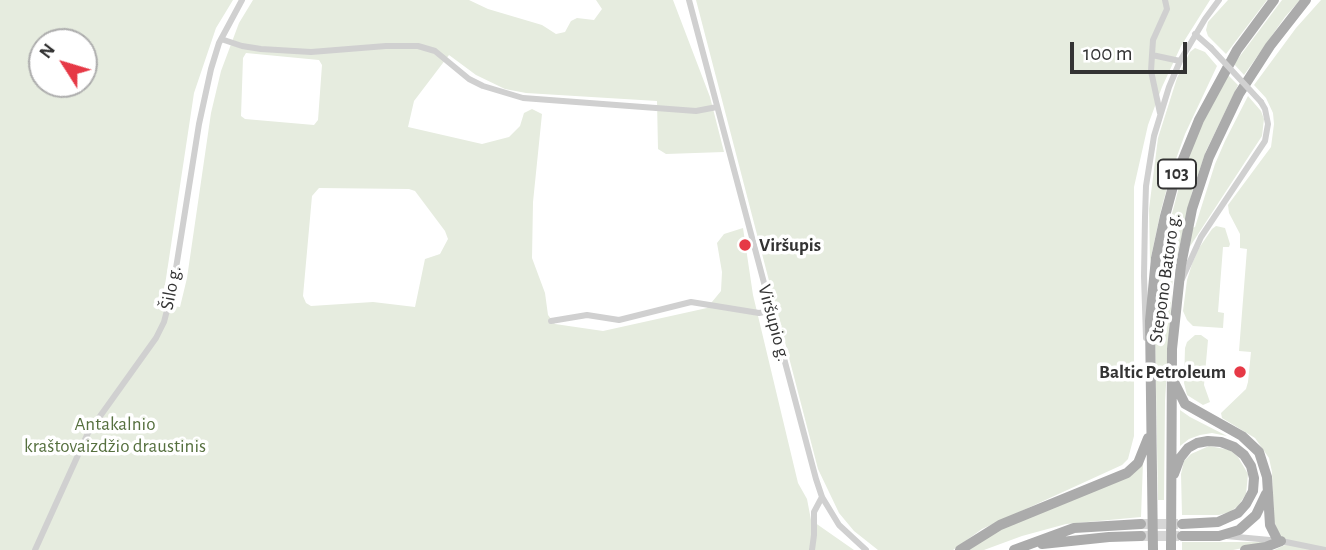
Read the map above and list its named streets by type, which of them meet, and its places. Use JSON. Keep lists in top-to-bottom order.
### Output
{
  "streets": {
    "main road": ["103", "Stepono Batoro g."],
    "street": ["Šilo g.", "Viršupio g."]
  },
  "parks": ["Antakalnio kraštovaizdžio draustinis"],
  "places": ["Viršupis", "Baltic Petroleum"],
  "scale_bar": "100 m",
  "north": "top left"
}
